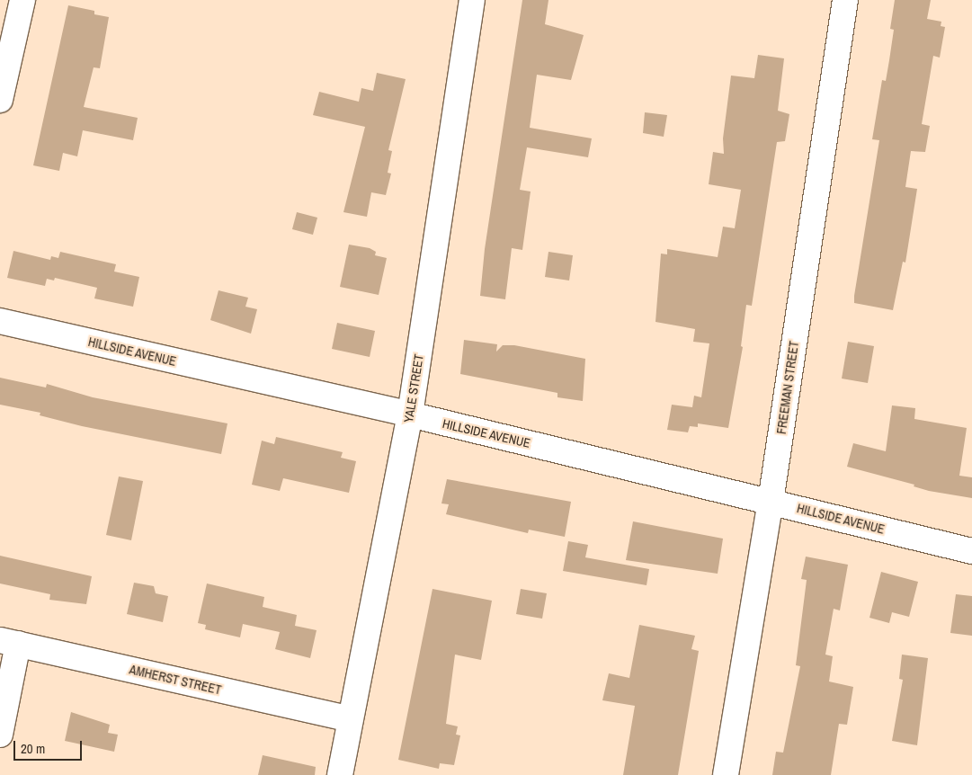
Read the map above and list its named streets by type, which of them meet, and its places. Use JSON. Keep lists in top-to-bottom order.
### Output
{
  "streets": {
    "street": [
      "HILLSIDE AVENUE",
      "FREEMAN STREET",
      "YALE STREET",
      "AMHERST STREET"
    ]
  },
  "crossings": [
    ["HILLSIDE AVENUE", "FREEMAN STREET"],
    ["HILLSIDE AVENUE", "YALE STREET"],
    ["YALE STREET", "AMHERST STREET"]
  ],
  "scale_bar": "20 m"
}
